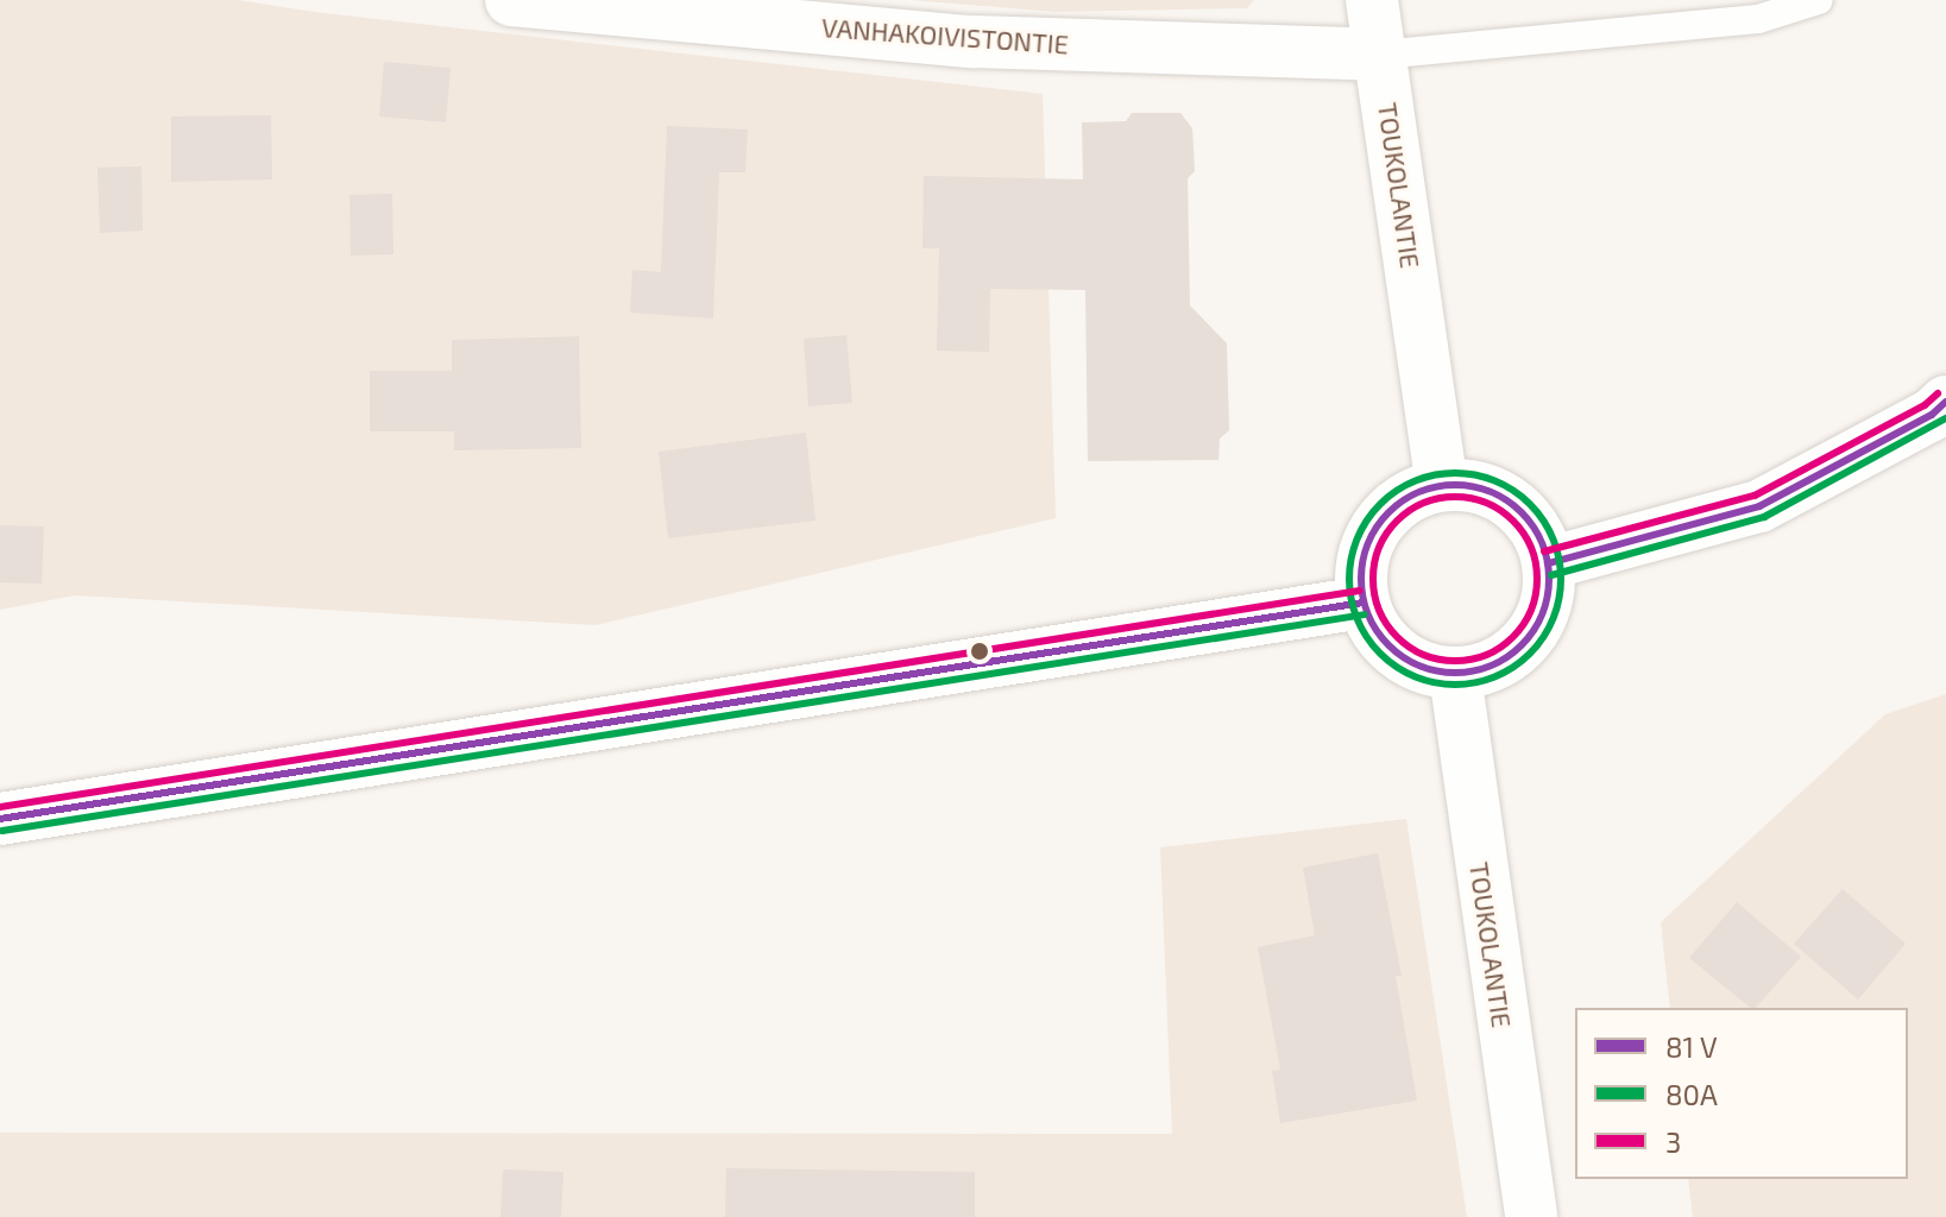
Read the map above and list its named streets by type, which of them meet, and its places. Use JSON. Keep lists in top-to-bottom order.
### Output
{
  "streets": {
    "main road": ["VANHAKOIVISTONTIE", "TOUKOLANTIE"]
  },
  "crossings": [
    ["VANHAKOIVISTONTIE", "TOUKOLANTIE"]
  ],
  "lines": ["transit line 3", "transit line 80A"],
  "legend": ["81 V", "80A", "3"]
}
